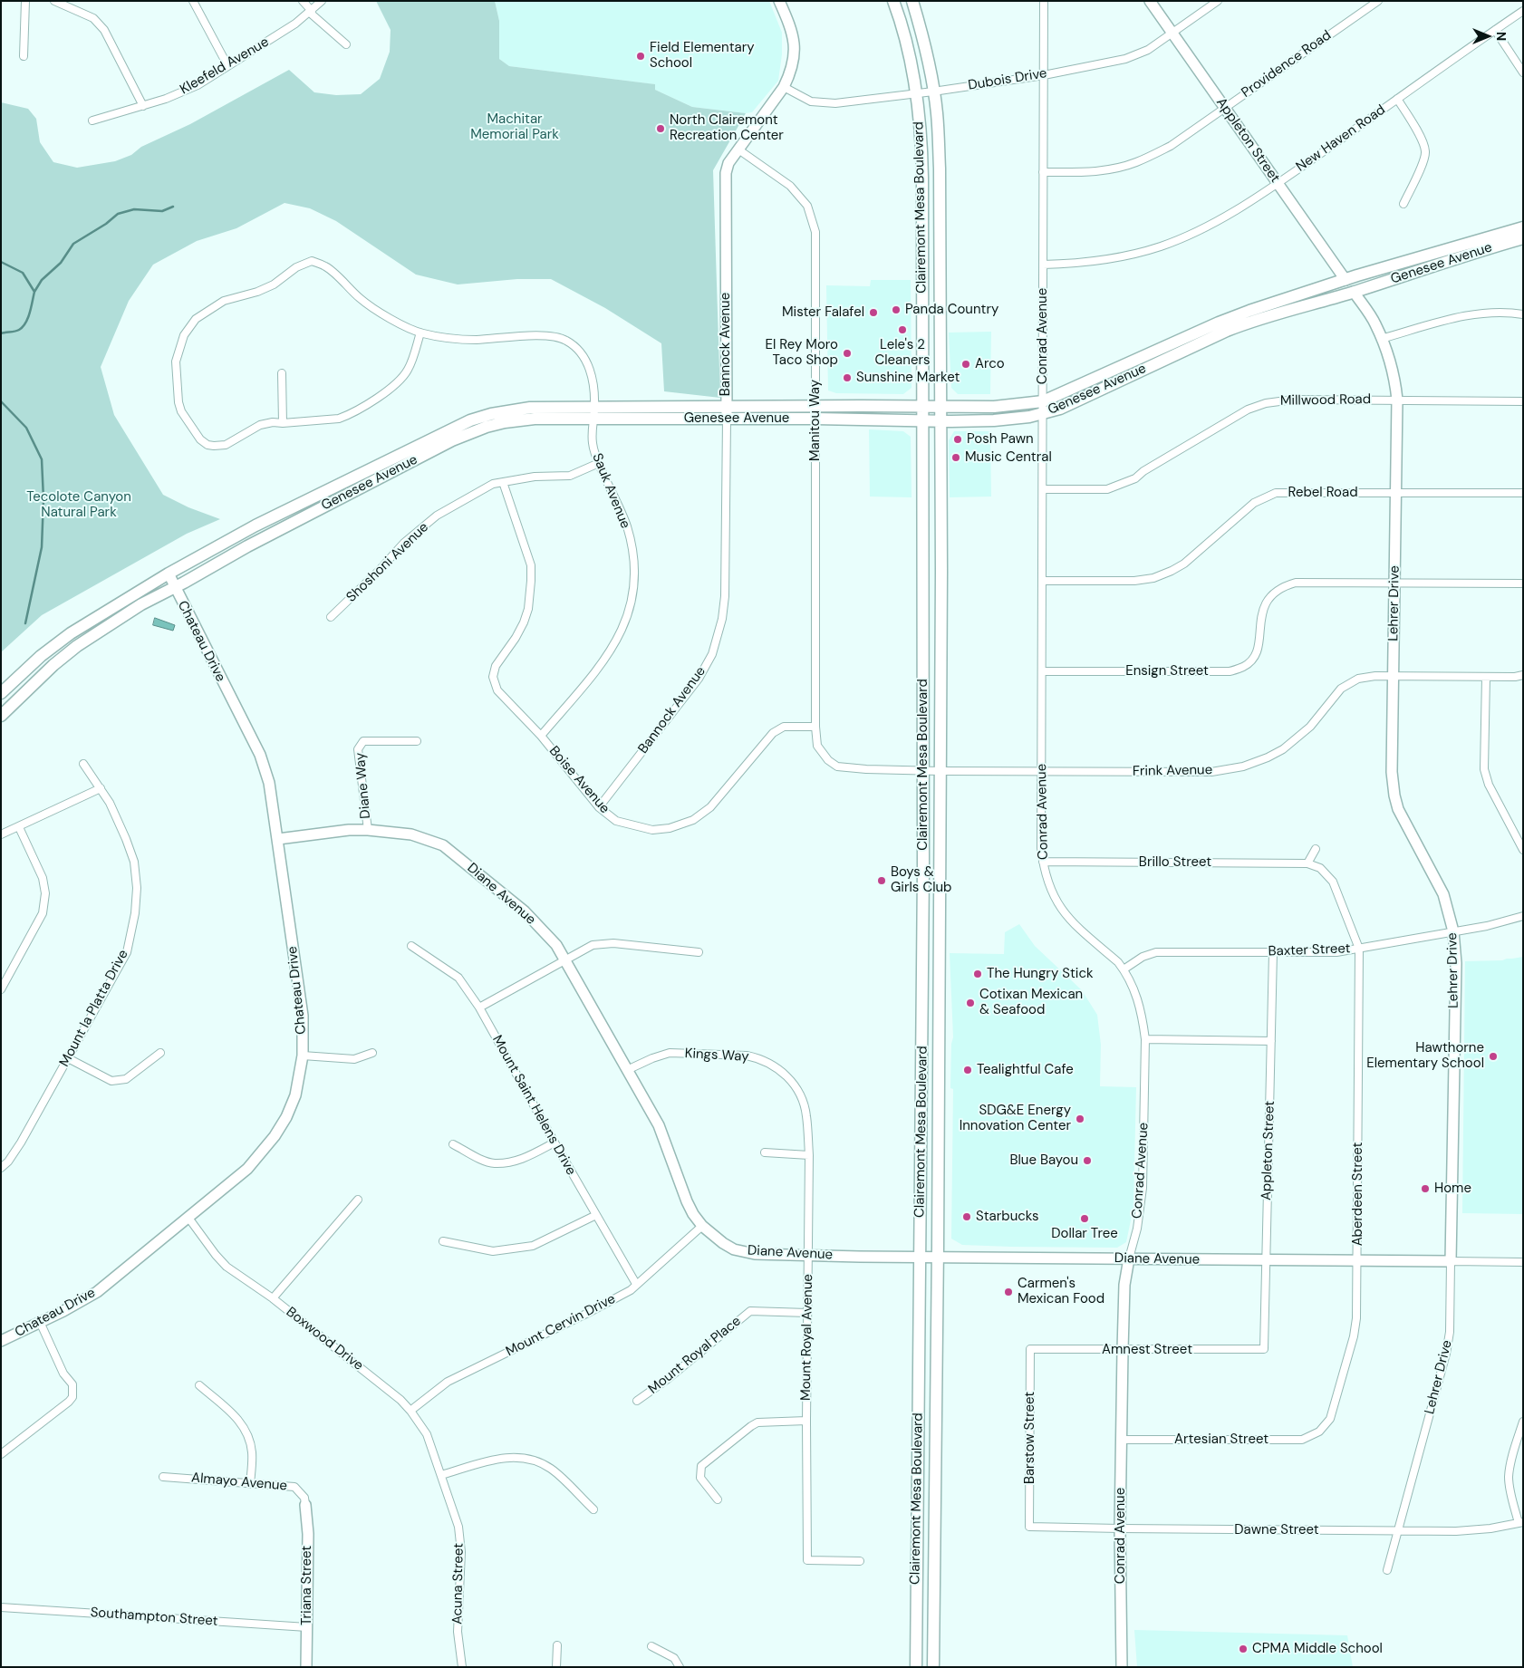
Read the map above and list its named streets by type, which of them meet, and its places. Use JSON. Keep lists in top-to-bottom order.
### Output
{
  "streets": {
    "main road": ["Clairemont Mesa Boulevard", "Genesee Avenue"],
    "street": [
      "Providence Road",
      "Kleefeld Avenue",
      "Dubois Drive",
      "New Haven Road",
      "Appleton Street",
      "Conrad Avenue",
      "Bannock Avenue",
      "Millwood Road",
      "Manitou Way",
      "Sauk Avenue",
      "Rebel Road",
      "Shoshoni Avenue",
      "Lehrer Drive",
      "Chateau Drive",
      "Ensign Street",
      "Frink Avenue",
      "Boise Avenue",
      "Diane Way",
      "Brillo Street",
      "Diane Avenue",
      "Baxter Street",
      "Mount la Platta Drive",
      "Kings Way",
      "Mount Saint Helens Drive",
      "Aberdeen Street",
      "Mount Cervin Drive",
      "Mount Royal Avenue",
      "Boxwood Drive",
      "Amnest Street",
      "Mount Royal Place",
      "Barstow Street",
      "Artesian Street",
      "Almayo Avenue",
      "Dawne Street",
      "Acuna Street",
      "Triana Street",
      "Southampton Street"
    ]
  },
  "crossings": [
    ["Providence Road", "Appleton Street"],
    ["Providence Road", "Conrad Avenue"],
    ["Dubois Drive", "Appleton Street"],
    ["Dubois Drive", "Clairemont Mesa Boulevard"],
    ["Dubois Drive", "Conrad Avenue"],
    ["Dubois Drive", "Bannock Avenue"],
    ["New Haven Road", "Appleton Street"],
    ["New Haven Road", "Conrad Avenue"],
    ["Appleton Street", "Genesee Avenue"],
    ["Appleton Street", "Lehrer Drive"],
    ["Appleton Street", "Diane Avenue"],
    ["Appleton Street", "Baxter Street"],
    ["Appleton Street", "Amnest Street"],
    ["Clairemont Mesa Boulevard", "Genesee Avenue"],
    ["Clairemont Mesa Boulevard", "Frink Avenue"],
    ["Clairemont Mesa Boulevard", "Diane Avenue"],
    ["Genesee Avenue", "Conrad Avenue"],
    ["Genesee Avenue", "Bannock Avenue"],
    ["Genesee Avenue", "Manitou Way"],
    ["Genesee Avenue", "Sauk Avenue"],
    ["Genesee Avenue", "Lehrer Drive"],
    ["Genesee Avenue", "Chateau Drive"],
    ["Conrad Avenue", "Millwood Road"],
    ["Conrad Avenue", "Rebel Road"],
    ["Conrad Avenue", "Ensign Street"],
    ["Conrad Avenue", "Frink Avenue"],
    ["Conrad Avenue", "Brillo Street"],
    ["Conrad Avenue", "Diane Avenue"],
    ["Conrad Avenue", "Baxter Street"],
    ["Conrad Avenue", "Amnest Street"],
    ["Conrad Avenue", "Artesian Street"],
    ["Conrad Avenue", "Dawne Street"],
    ["Bannock Avenue", "Manitou Way"],
    ["Bannock Avenue", "Boise Avenue"],
    ["Millwood Road", "Lehrer Drive"],
    ["Manitou Way", "Frink Avenue"],
    ["Manitou Way", "Boise Avenue"],
    ["Sauk Avenue", "Shoshoni Avenue"],
    ["Sauk Avenue", "Boise Avenue"],
    ["Rebel Road", "Lehrer Drive"],
    ["Shoshoni Avenue", "Boise Avenue"],
    ["Lehrer Drive", "Ensign Street"],
    ["Lehrer Drive", "Frink Avenue"],
    ["Lehrer Drive", "Diane Avenue"],
    ["Lehrer Drive", "Baxter Street"],
    ["Lehrer Drive", "Dawne Street"],
    ["Chateau Drive", "Diane Avenue"],
    ["Chateau Drive", "Boxwood Drive"],
    ["Frink Avenue", "Boise Avenue"],
    ["Diane Way", "Diane Avenue"],
    ["Brillo Street", "Baxter Street"],
    ["Brillo Street", "Aberdeen Street"],
    ["Diane Avenue", "Kings Way"],
    ["Diane Avenue", "Aberdeen Street"],
    ["Diane Avenue", "Mount Cervin Drive"],
    ["Diane Avenue", "Mount Royal Avenue"],
    ["Baxter Street", "Aberdeen Street"],
    ["Kings Way", "Mount Royal Avenue"],
    ["Mount Saint Helens Drive", "Mount Cervin Drive"],
    ["Aberdeen Street", "Artesian Street"],
    ["Mount Cervin Drive", "Boxwood Drive"],
    ["Mount Royal Avenue", "Mount Royal Place"],
    ["Boxwood Drive", "Acuna Street"],
    ["Amnest Street", "Barstow Street"],
    ["Barstow Street", "Dawne Street"],
    ["Almayo Avenue", "Triana Street"],
    ["Triana Street", "Southampton Street"]
  ],
  "parks": ["Machitar Memorial Park", "Tecolote Canyon Natural Park"],
  "places": [
    "Field Elementary School",
    "North Clairemont Recreation Center",
    "Panda Country",
    "Mister Falafel",
    "Lele's 2 Cleaners",
    "El Rey Moro Taco Shop",
    "Arco",
    "Sunshine Market",
    "Posh Pawn",
    "Music Central",
    "Boys & Girls Club",
    "The Hungry Stick",
    "Cotixan Mexican & Seafood",
    "Hawthorne Elementary School",
    "Tealightful Cafe",
    "SDG&E Energy Innovation Center",
    "Blue Bayou",
    "Home",
    "Starbucks",
    "Dollar Tree",
    "Carmen's Mexican Food",
    "CPMA Middle School"
  ],
  "north": "right"
}
